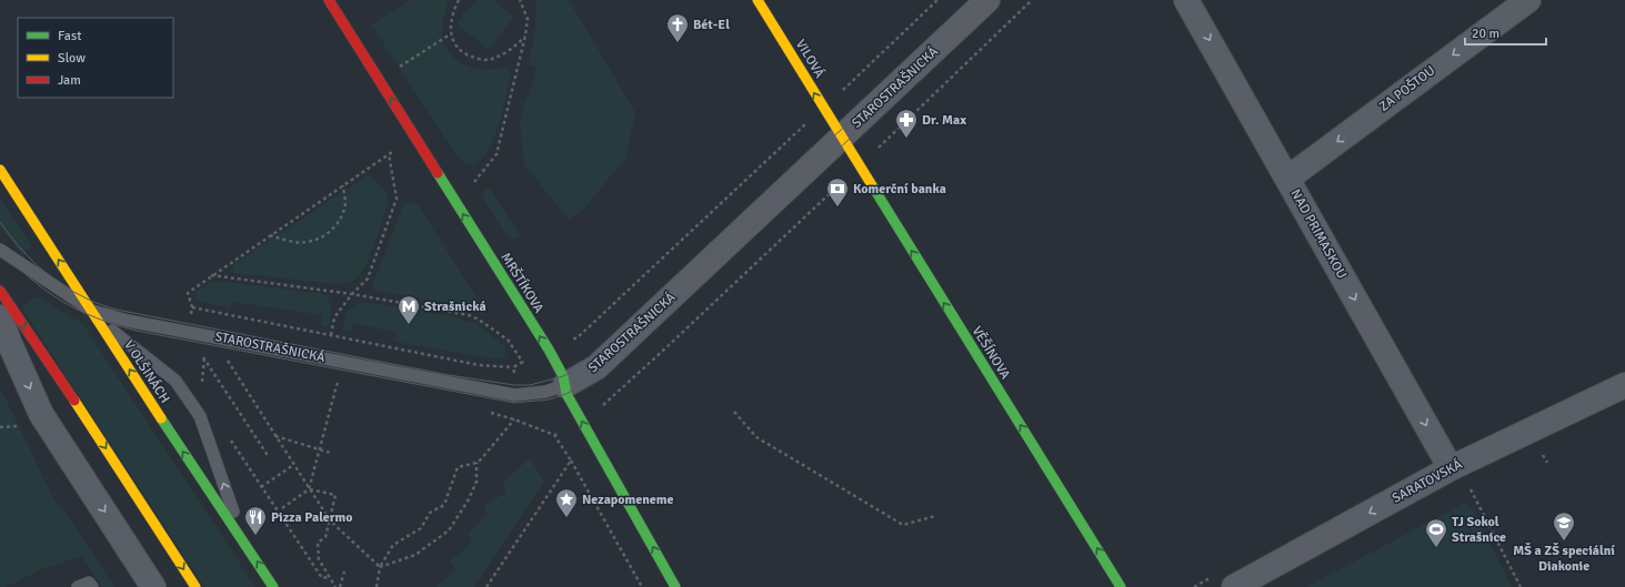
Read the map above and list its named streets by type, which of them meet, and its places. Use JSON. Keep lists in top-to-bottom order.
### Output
{
  "streets": {
    "street": [
      "VILOVÁ",
      "STAROSTRAŠNICKÁ",
      "ZA POŠTOU",
      "NAD PRIMASKOU",
      "MRŠTÍKOVA",
      "VĚŠÍNOVA",
      "V OLŠINÁCH",
      "SARATOVSKÁ"
    ]
  },
  "crossings": [
    ["VILOVÁ", "STAROSTRAŠNICKÁ"],
    ["VILOVÁ", "VĚŠÍNOVA"],
    ["STAROSTRAŠNICKÁ", "MRŠTÍKOVA"],
    ["STAROSTRAŠNICKÁ", "VĚŠÍNOVA"],
    ["STAROSTRAŠNICKÁ", "V OLŠINÁCH"],
    ["ZA POŠTOU", "NAD PRIMASKOU"],
    ["NAD PRIMASKOU", "SARATOVSKÁ"]
  ],
  "one_way": [
    "VILOVÁ",
    "ZA POŠTOU",
    "NAD PRIMASKOU",
    "MRŠTÍKOVA",
    "VĚŠÍNOVA",
    "SARATOVSKÁ"
  ],
  "places": {
    "church": ["Bét-El"],
    "pharmacy": ["Dr. Max"],
    "bank": ["Komerční banka"],
    "metro station": ["Strašnická"],
    "place": ["Nezapomeneme"],
    "restaurant": ["Pizza Palermo"],
    "school or university": ["MŠ a ZŠ speciální Diakonie"],
    "sports": ["TJ Sokol Strašnice"]
  },
  "legend": ["Fast", "Slow", "Jam"],
  "scale_bar": "20 m"
}
